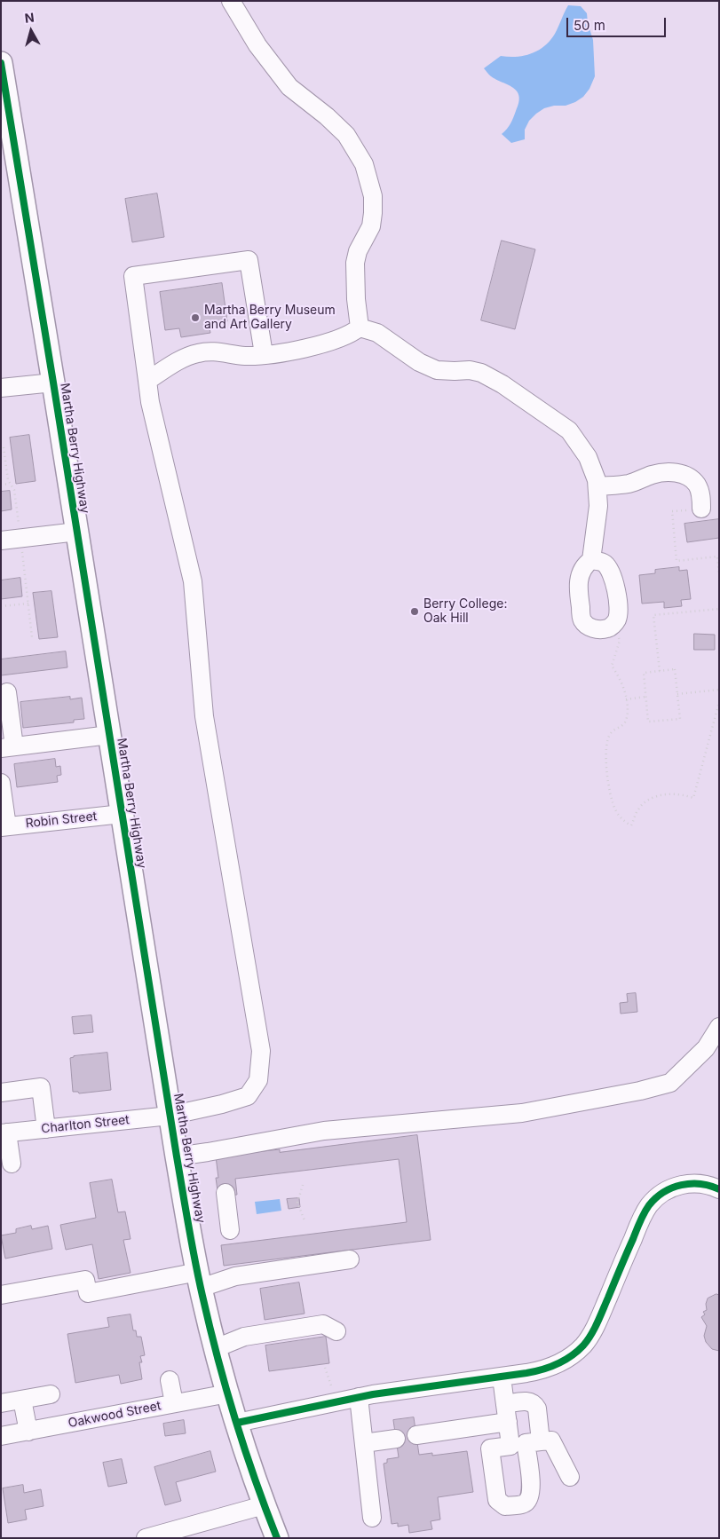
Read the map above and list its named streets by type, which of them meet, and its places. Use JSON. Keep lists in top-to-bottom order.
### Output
{
  "streets": {
    "main road": ["Martha Berry Highway"],
    "street": ["Robin Street", "Charlton Street", "Oakwood Street"]
  },
  "crossings": [
    ["Martha Berry Highway", "Robin Street"],
    ["Martha Berry Highway", "Charlton Street"],
    ["Martha Berry Highway", "Oakwood Street"]
  ],
  "places": ["Martha Berry Museum and Art Gallery", "Berry College: Oak Hill"],
  "scale_bar": "50 m",
  "north": "top"
}
